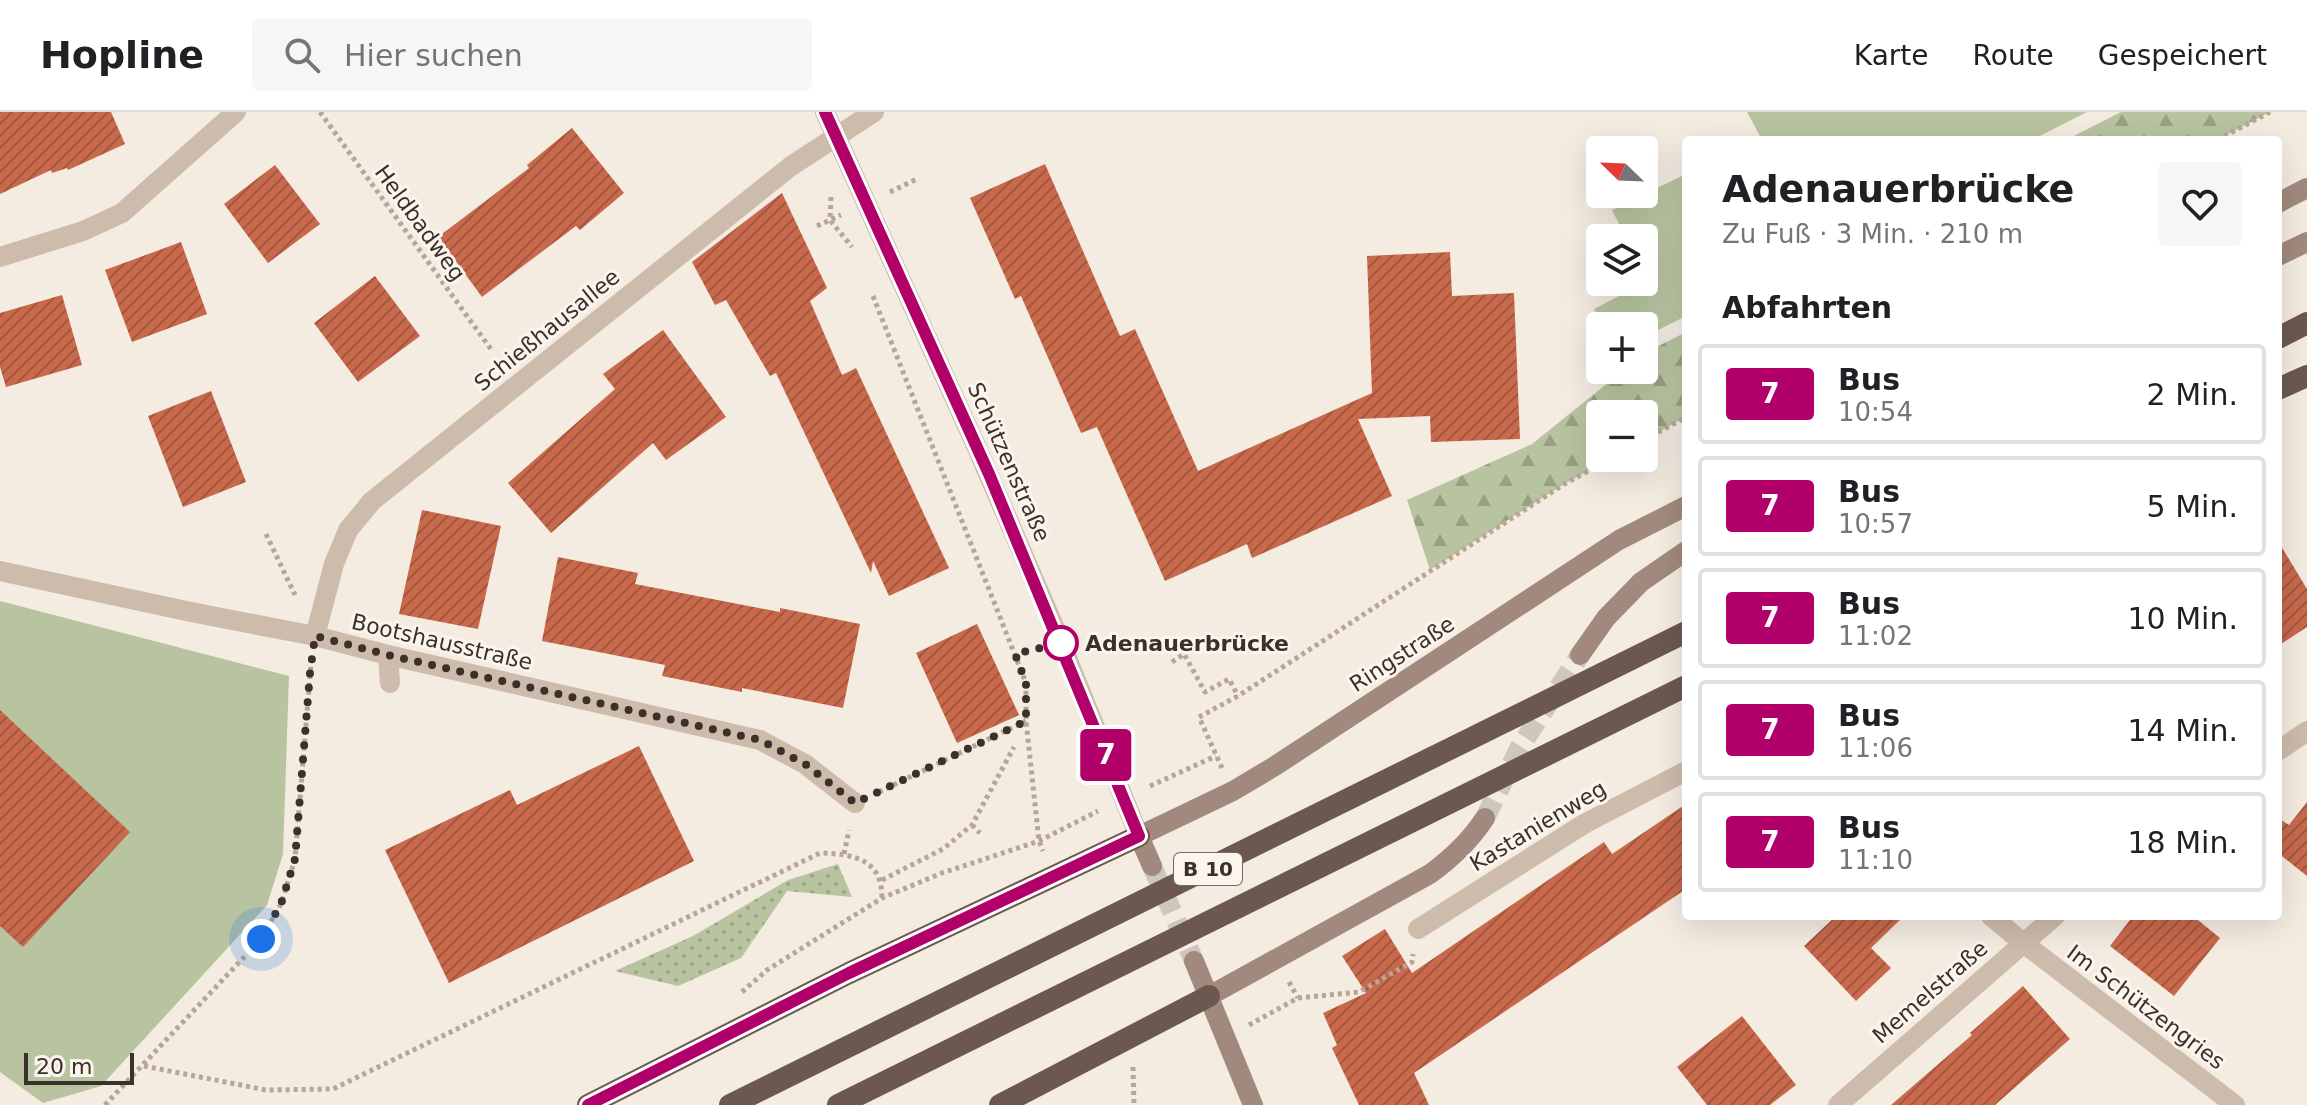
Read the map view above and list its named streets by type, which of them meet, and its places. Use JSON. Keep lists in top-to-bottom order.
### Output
{
  "streets": {
    "highway": ["B 10"],
    "main road": ["Ringstraße"],
    "street": [
      "Schießhausallee",
      "Schützenstraße",
      "Bootshausstraße",
      "Kastanienweg",
      "Memelstraße",
      "Im Schützengries"
    ],
    "path": ["Heldbadweg"]
  },
  "crossings": [
    ["Schießhausallee", "Schützenstraße"],
    ["Schießhausallee", "Bootshausstraße"],
    ["Schützenstraße", "Ringstraße"],
    ["Memelstraße", "Im Schützengries"]
  ],
  "places": ["Adenauerbrücke"],
  "lines": ["bus line 7"],
  "scale_bar": "20 m",
  "north": "top left",
  "page": {
    "header": "Hopline",
    "search": "Hier suchen",
    "nav": ["Karte", "Route", "Gespeichert"],
    "on_map": "7",
    "map_buttons": ["+", "−"],
    "heading": [
      ["Adenauerbrücke", "Zu Fuß · 3 Min. · 210 m"],
      "Abfahrten"
    ],
    "list": [
      {
        "mark": "7",
        "name": "Bus",
        "note": "10:54",
        "value": "2 Min."
      },
      {
        "mark": "7",
        "name": "Bus",
        "note": "10:57",
        "value": "5 Min."
      },
      {
        "mark": "7",
        "name": "Bus",
        "note": "11:02",
        "value": "10 Min."
      },
      {
        "mark": "7",
        "name": "Bus",
        "note": "11:06",
        "value": "14 Min."
      },
      {
        "mark": "7",
        "name": "Bus",
        "note": "11:10",
        "value": "18 Min."
      }
    ],
    "scale": "20 m"
  }
}
